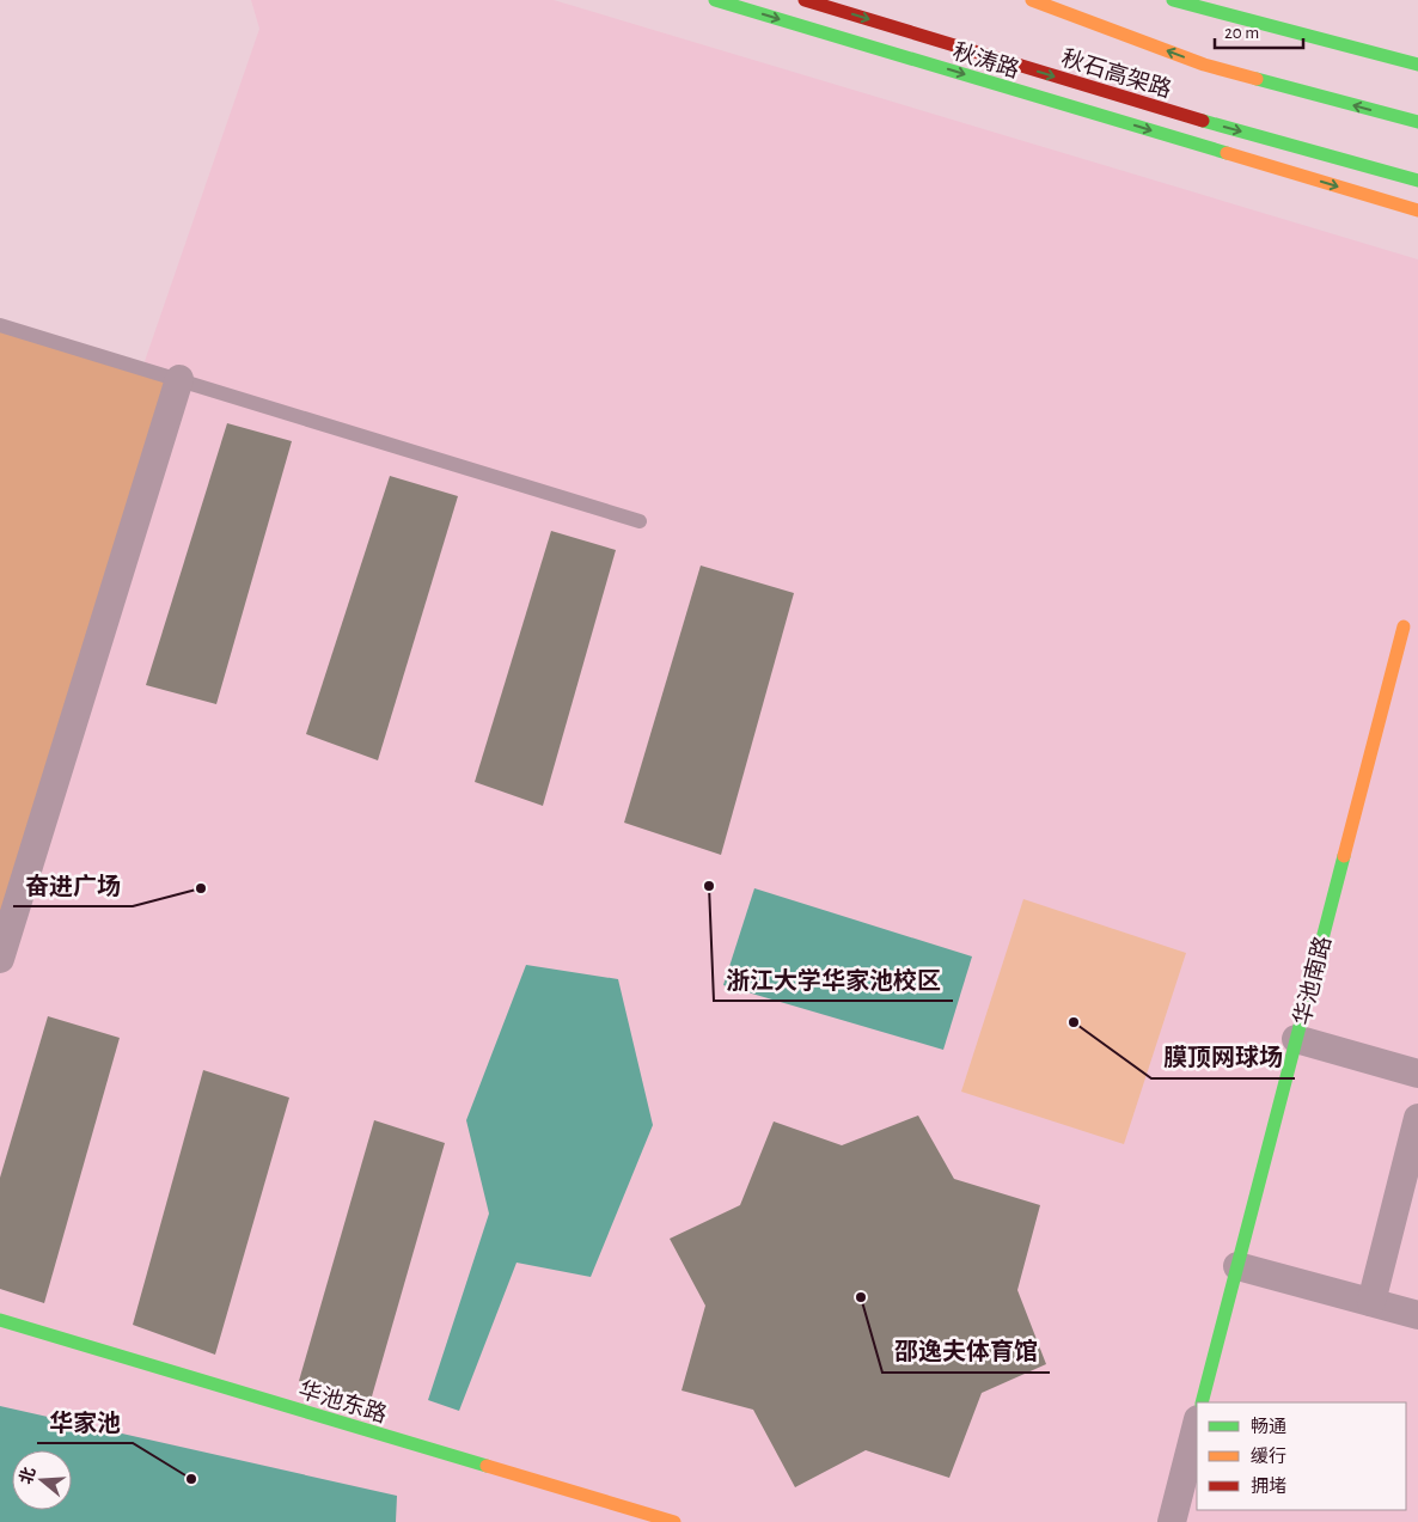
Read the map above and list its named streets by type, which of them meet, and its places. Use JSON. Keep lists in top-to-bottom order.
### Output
{
  "streets": {
    "main road": [
      "秋涛路",
      "秋石高架路",
      "华池南路",
      "华池东路"
    ]
  },
  "one_way": ["秋涛路"],
  "places": [
    "浙江大学华家池校区",
    "奋进广场",
    "膜顶网球场",
    "邵逸夫体育馆",
    "华家池"
  ],
  "legend": ["畅通", "缓行", "拥堵"],
  "scale_bar": "20 m",
  "north": "left"
}
